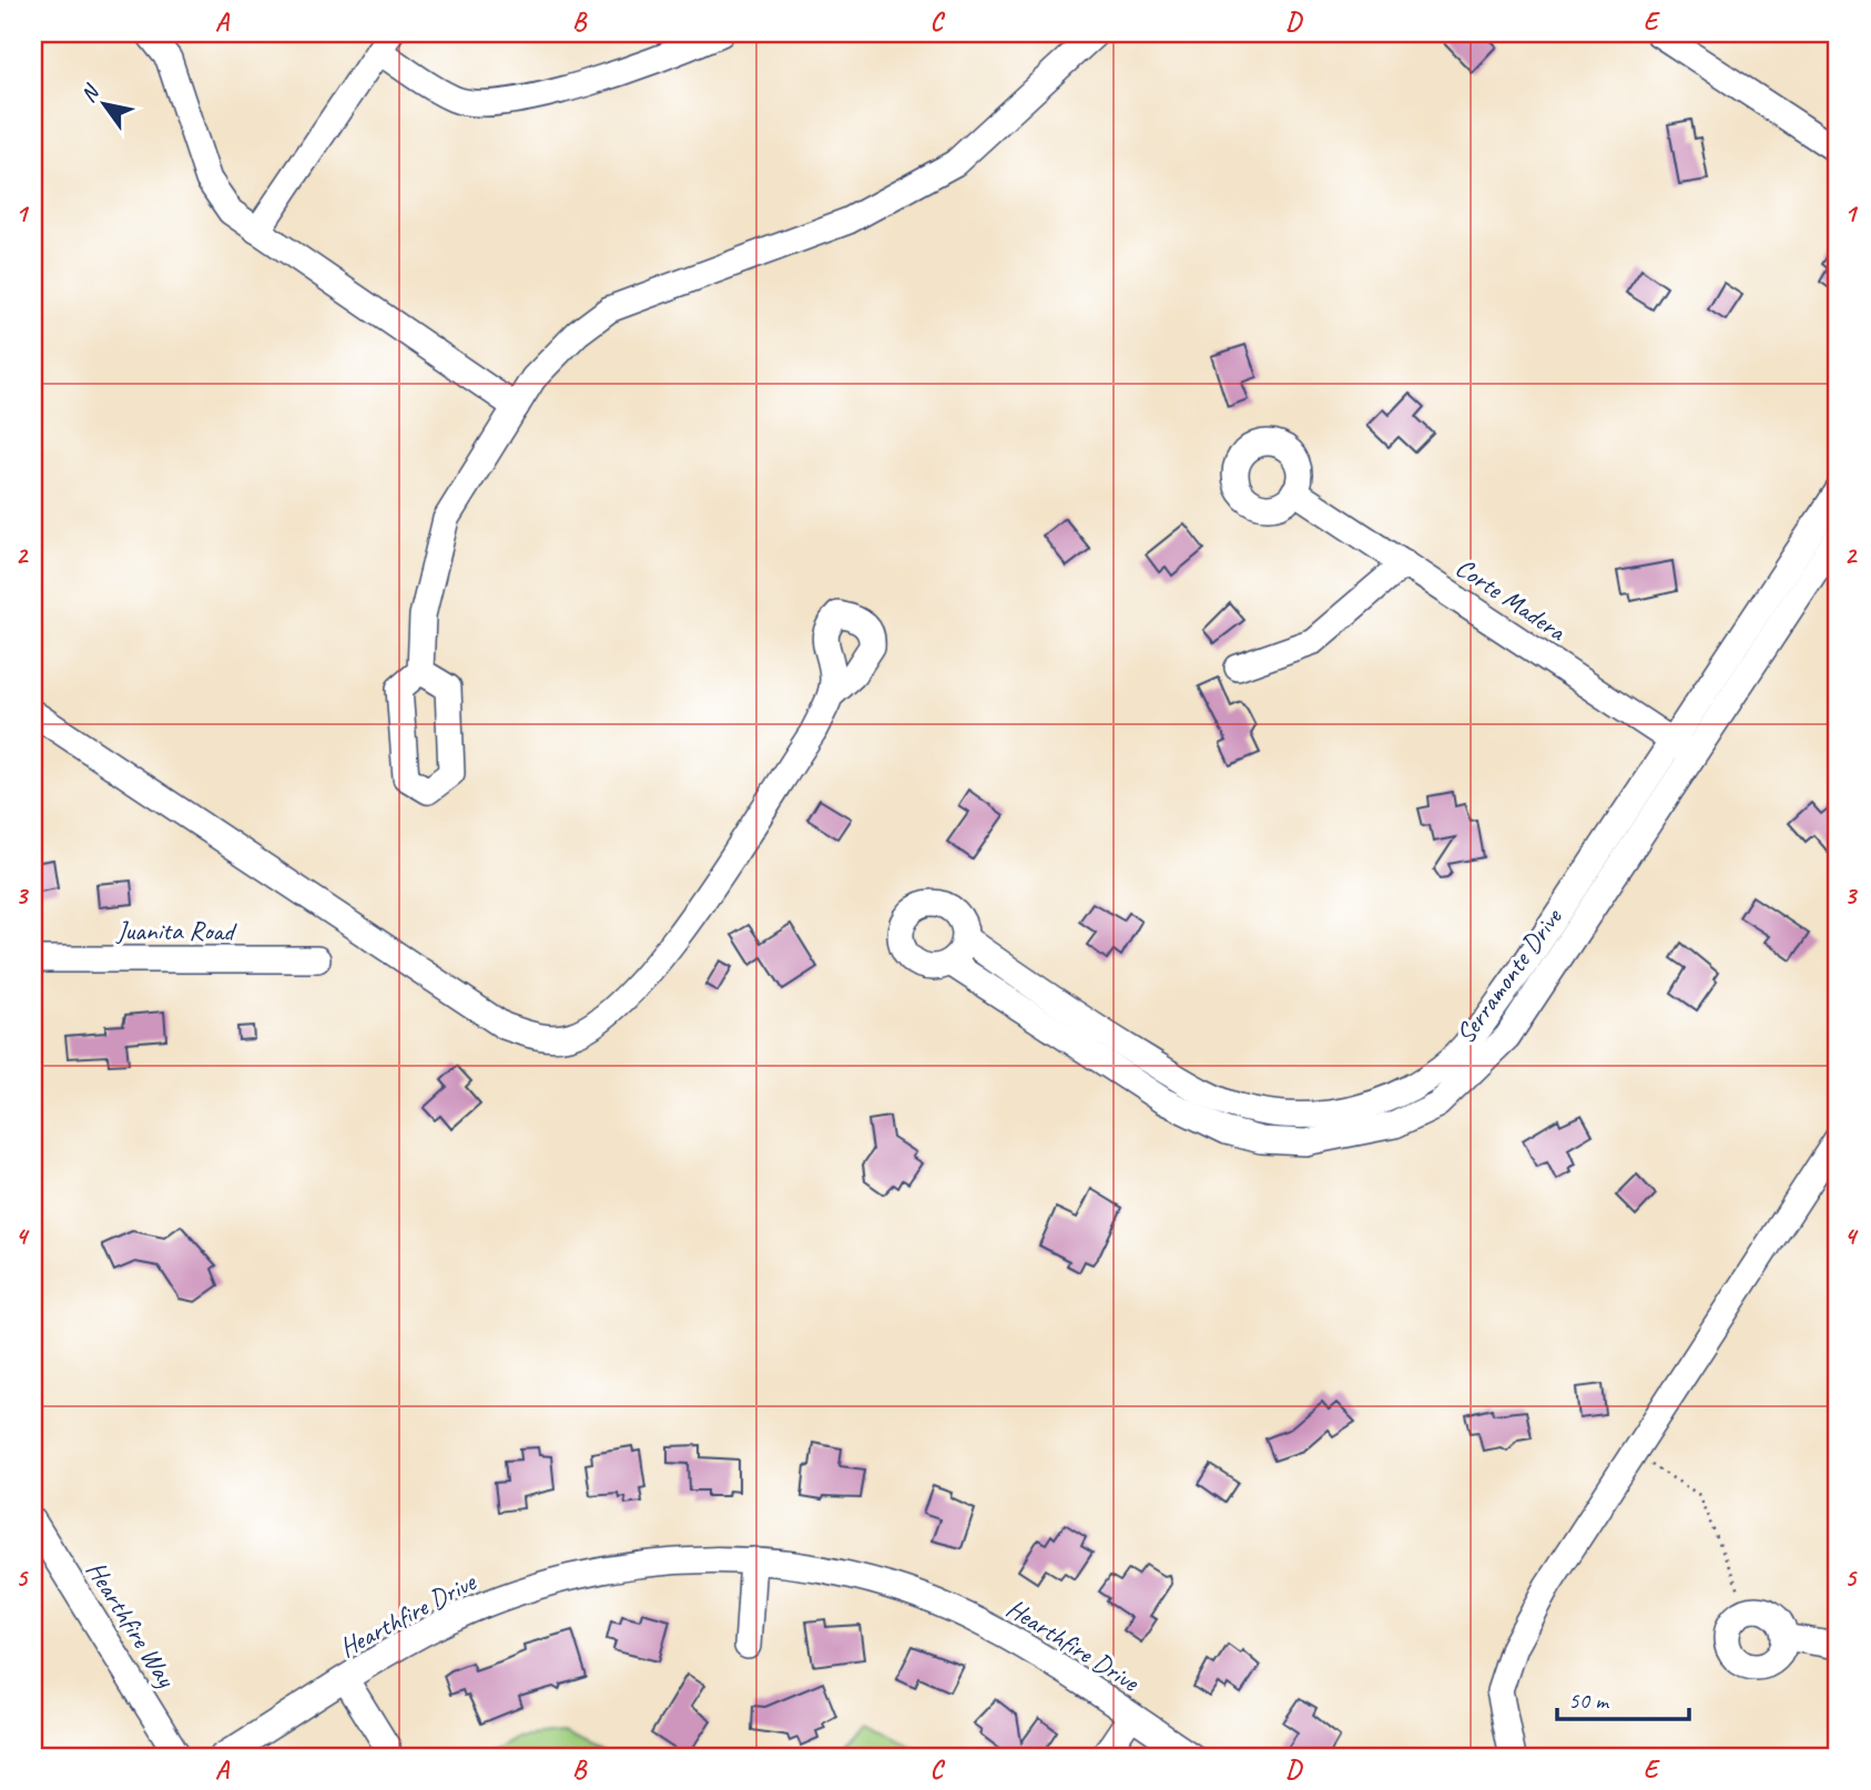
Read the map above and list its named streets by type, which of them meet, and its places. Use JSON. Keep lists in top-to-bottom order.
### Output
{
  "streets": {
    "street": [
      "Corte Madera",
      "Juanita Road",
      "Serramonte Drive",
      "Hearthfire Drive",
      "Hearthfire Way"
    ]
  },
  "crossings": [
    ["Corte Madera", "Serramonte Drive"]
  ],
  "scale_bar": "50 m",
  "north": "top left",
  "grid": {
    "columns": [
      "A",
      "B",
      "C",
      "D",
      "E"
    ],
    "rows": [
      "1",
      "2",
      "3",
      "4",
      "5"
    ]
  }
}
